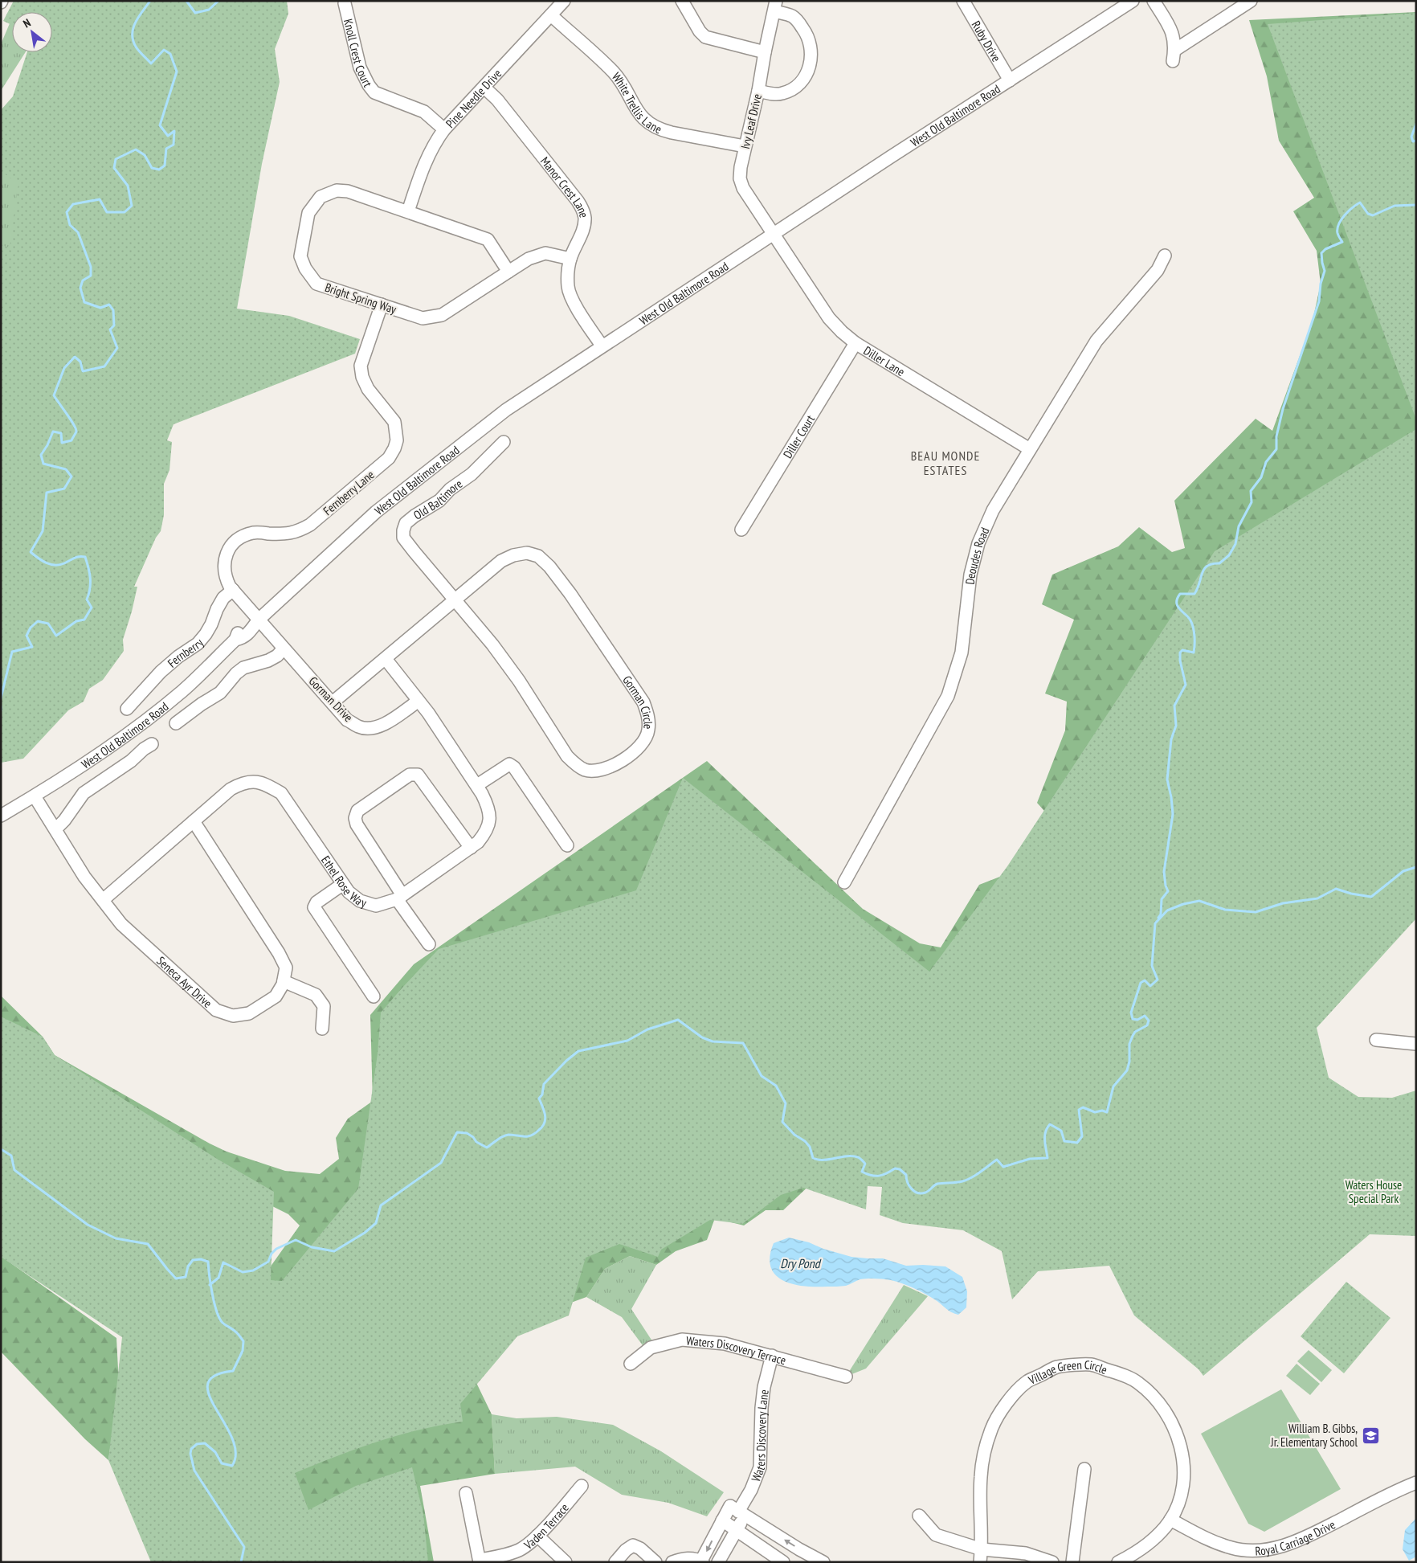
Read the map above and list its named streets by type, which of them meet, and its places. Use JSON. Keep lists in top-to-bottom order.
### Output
{
  "streets": {
    "street": [
      "Ruby Drive",
      "Knoll Crest Court",
      "Pine Needle Drive",
      "White Trellis Lane",
      "West Old Baltimore Road",
      "Ivy Leaf Drive",
      "Manor Crest Lane",
      "Bright Spring Way",
      "Diller Lane",
      "Diller Court",
      "Fernberry Lane",
      "Old Baltimore",
      "Deoudes Road",
      "Fernberry",
      "Gorman Drive",
      "Gorman Circle",
      "Ethel Rose Way",
      "Seneca Ayr Drive",
      "Waters Discovery Terrace",
      "Village Green Circle",
      "Waters Discovery Lane",
      "Vaden Terrace",
      "Royal Carriage Drive"
    ]
  },
  "crossings": [
    ["Ruby Drive", "West Old Baltimore Road"],
    ["Knoll Crest Court", "Pine Needle Drive"],
    ["Pine Needle Drive", "White Trellis Lane"],
    ["Pine Needle Drive", "Manor Crest Lane"],
    ["Pine Needle Drive", "Bright Spring Way"],
    ["White Trellis Lane", "Ivy Leaf Drive"],
    ["West Old Baltimore Road", "Ivy Leaf Drive"],
    ["West Old Baltimore Road", "Manor Crest Lane"],
    ["West Old Baltimore Road", "Diller Lane"],
    ["West Old Baltimore Road", "Fernberry Lane"],
    ["West Old Baltimore Road", "Gorman Drive"],
    ["West Old Baltimore Road", "Seneca Ayr Drive"],
    ["Ivy Leaf Drive", "Diller Lane"],
    ["Manor Crest Lane", "Bright Spring Way"],
    ["Bright Spring Way", "Fernberry Lane"],
    ["Diller Lane", "Diller Court"],
    ["Diller Lane", "Deoudes Road"],
    ["Fernberry Lane", "Fernberry"],
    ["Fernberry Lane", "Gorman Drive"],
    ["Old Baltimore", "Gorman Circle"],
    ["Gorman Drive", "Gorman Circle"],
    ["Gorman Drive", "Ethel Rose Way"],
    ["Gorman Circle", "Ethel Rose Way"],
    ["Ethel Rose Way", "Seneca Ayr Drive"],
    ["Waters Discovery Terrace", "Waters Discovery Lane"],
    ["Village Green Circle", "Royal Carriage Drive"]
  ],
  "districts": ["BEAU MONDE ESTATES"],
  "water": ["Dry Pond"],
  "parks": ["Waters House Special Park"],
  "places": {
    "school or university": ["William B. Gibbs, Jr. Elementary School"]
  },
  "north": "top left"
}
